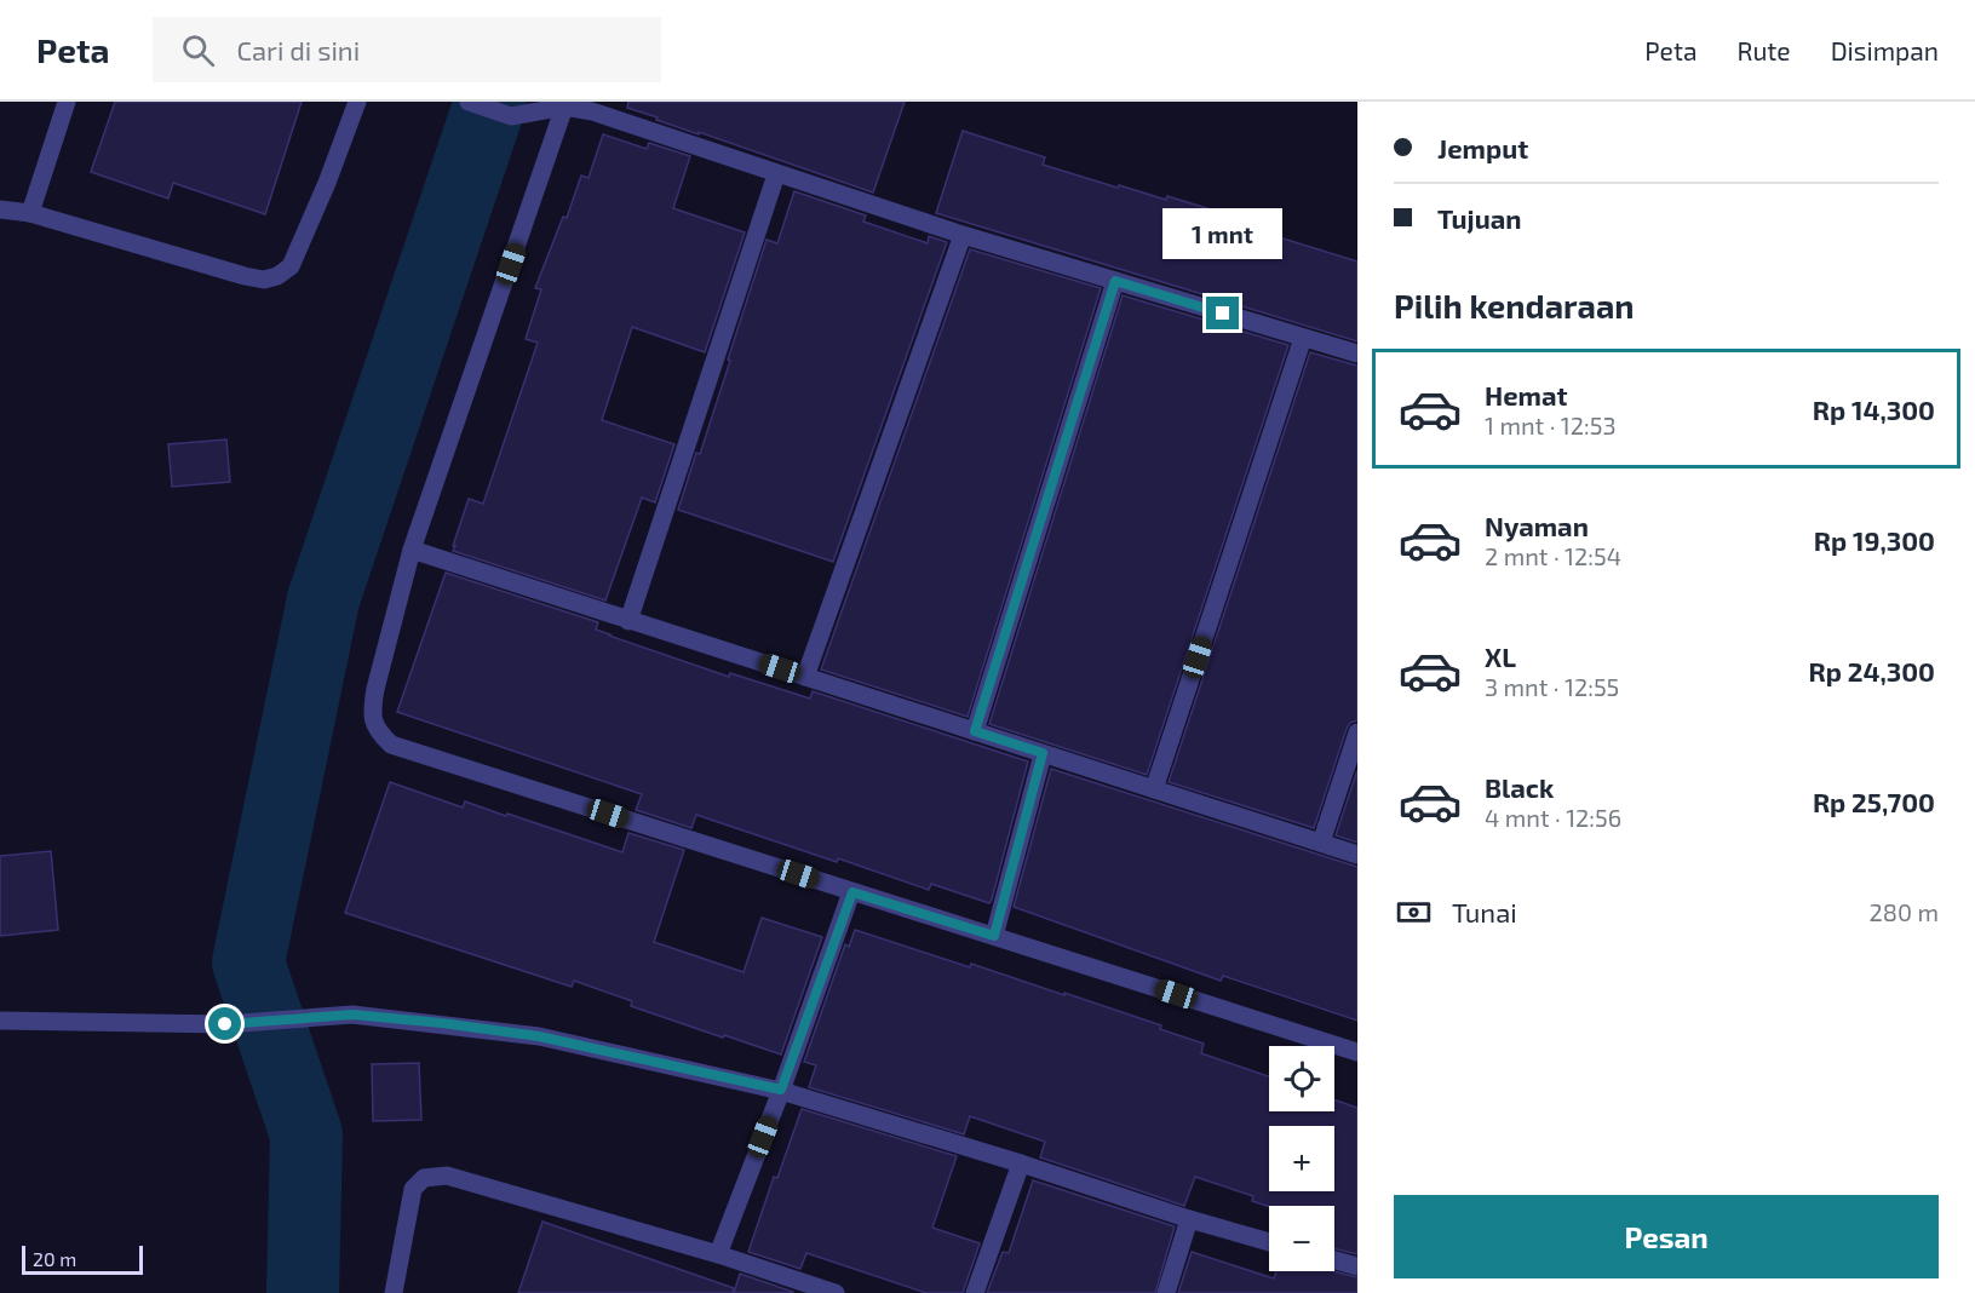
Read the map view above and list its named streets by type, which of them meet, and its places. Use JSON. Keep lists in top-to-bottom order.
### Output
{
  "scale_bar": "20 m",
  "page": {
    "header": "Peta",
    "search": "Cari di sini",
    "nav": ["Peta", "Rute", "Disimpan"],
    "banner": ["Jemput", "Tujuan"],
    "bubble": "1 mnt",
    "heading": "Pilih kendaraan",
    "list": [
      {
        "name": "Hemat",
        "note": "1 mnt · 12:53",
        "value": "Rp 14,300"
      },
      {
        "name": "Nyaman",
        "note": "2 mnt · 12:54",
        "value": "Rp 19,300"
      },
      {
        "name": "XL",
        "note": "3 mnt · 12:55",
        "value": "Rp 24,300"
      },
      {
        "name": "Black",
        "note": "4 mnt · 12:56",
        "value": "Rp 25,700"
      }
    ],
    "pay": ["Tunai", "280 m"],
    "map_buttons": ["+", "−"],
    "buttons": "Pesan",
    "scale": "20 m"
  }
}
